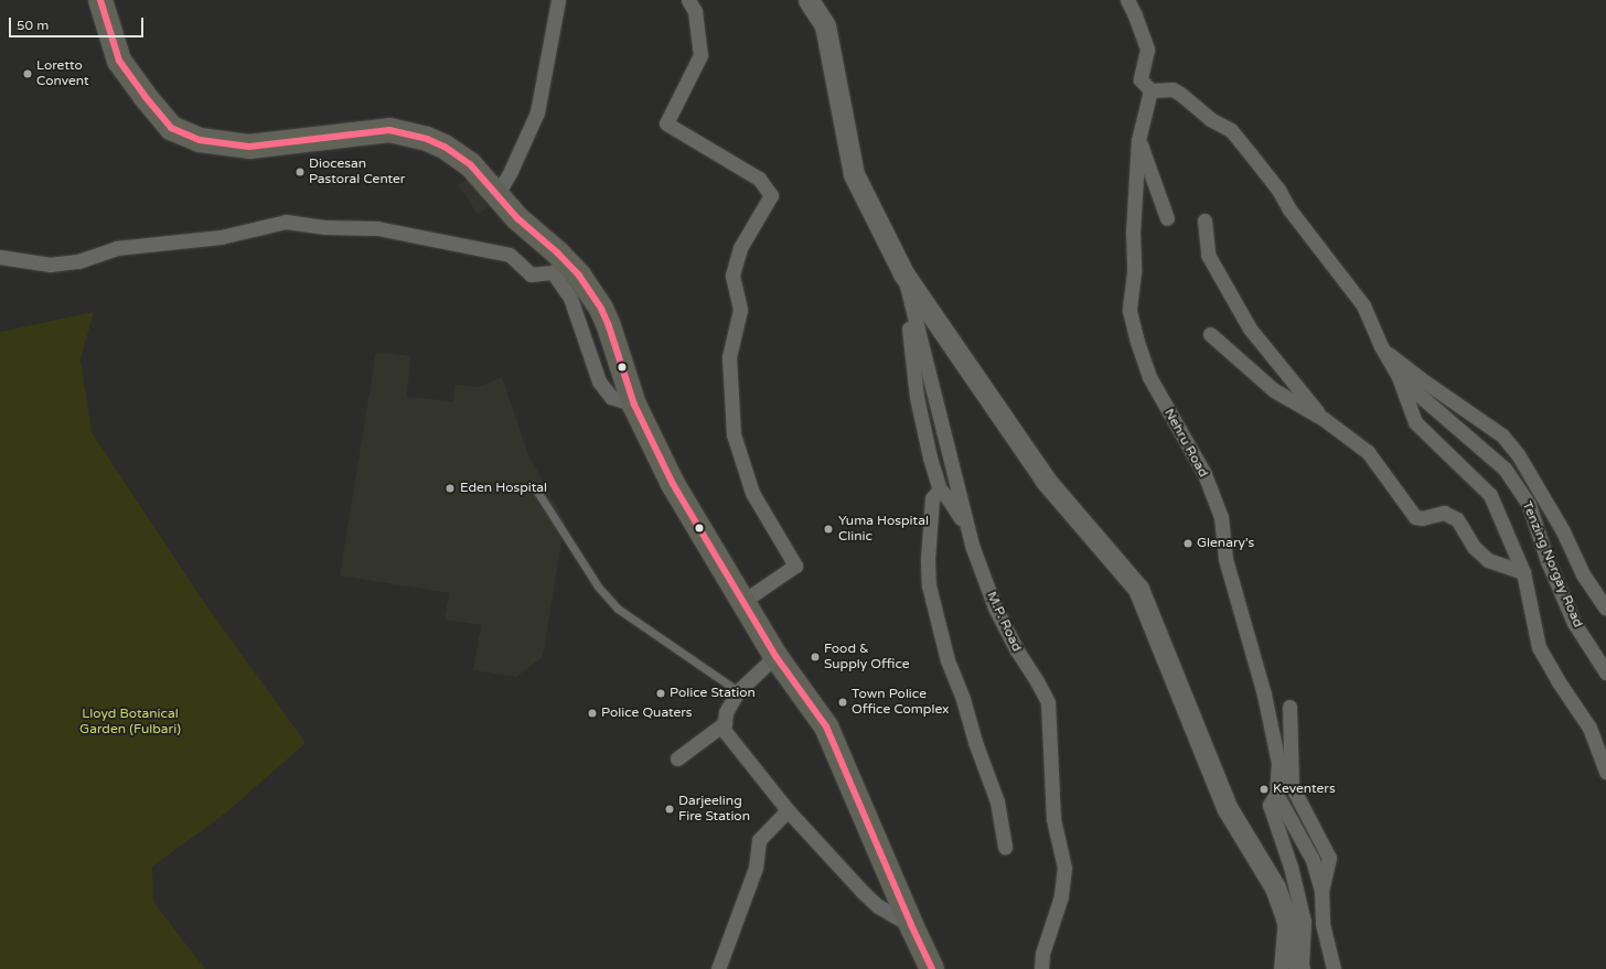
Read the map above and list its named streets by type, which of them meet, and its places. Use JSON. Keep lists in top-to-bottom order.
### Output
{
  "streets": {
    "street": ["Nehru Road", "Tenzing Norgay Road", "M.P. Road"]
  },
  "parks": ["Lloyd Botanical Garden (Fulbari)"],
  "places": [
    "Loretto Convent",
    "Diocesan Pastoral Center",
    "Eden Hospital",
    "Yuma Hospital Clinic",
    "Glenary's",
    "Food & Supply Office",
    "Police Station",
    "Town Police Office Complex",
    "Police Quaters",
    "Keventers",
    "Darjeeling Fire Station"
  ],
  "scale_bar": "50 m"
}
